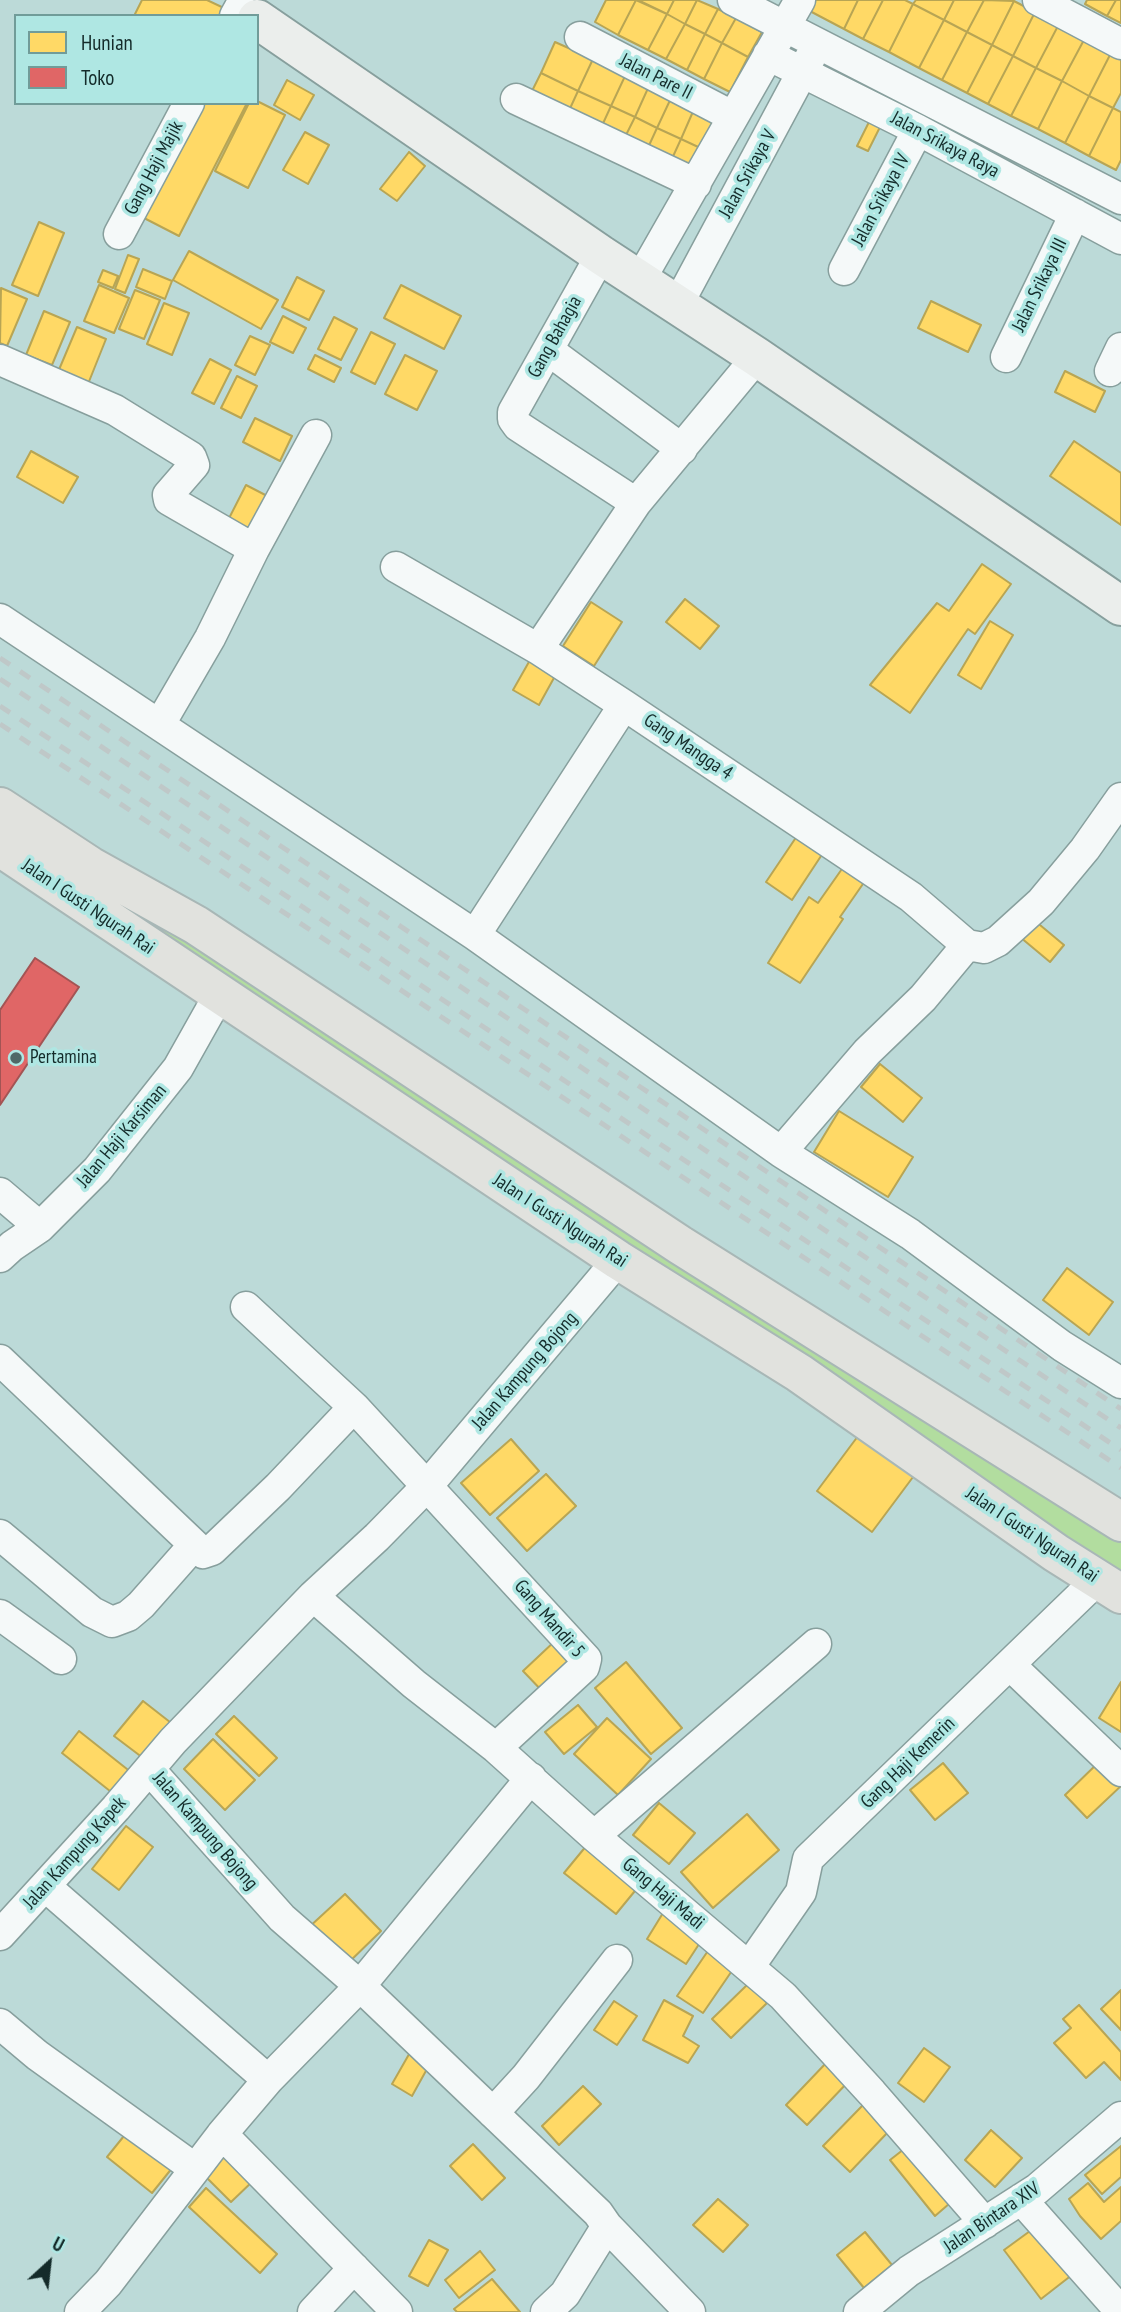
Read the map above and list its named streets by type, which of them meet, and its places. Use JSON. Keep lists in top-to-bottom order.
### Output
{
  "streets": {
    "main road": ["Jalan I Gusti Ngurah Rai"],
    "street": [
      "Jalan Pare II",
      "Jalan Srikaya Raya",
      "Gang Haji Majik",
      "Jalan Srikaya V",
      "Jalan Srikaya IV",
      "Jalan Srikaya III",
      "Gang Bahagia",
      "Gang Mangga 4",
      "Jalan Haji Karsiman",
      "Jalan Kampung Bojong",
      "Gang Mandir 5",
      "Gang Haji Kemerin",
      "Jalan Kampung Kapek",
      "Gang Haji Madi",
      "Jalan Bintara XIV"
    ]
  },
  "crossings": [
    ["Jalan Srikaya Raya", "Jalan Srikaya V"],
    ["Jalan Srikaya Raya", "Jalan Srikaya IV"],
    ["Jalan Srikaya Raya", "Jalan Srikaya III"],
    ["Jalan I Gusti Ngurah Rai", "Jalan Haji Karsiman"],
    ["Jalan I Gusti Ngurah Rai", "Jalan Kampung Bojong"],
    ["Jalan I Gusti Ngurah Rai", "Gang Haji Kemerin"],
    ["Jalan Kampung Bojong", "Gang Mandir 5"],
    ["Jalan Kampung Bojong", "Jalan Kampung Kapek"],
    ["Jalan Kampung Bojong", "Gang Haji Madi"],
    ["Gang Mandir 5", "Gang Haji Madi"],
    ["Gang Haji Kemerin", "Gang Haji Madi"],
    ["Gang Haji Madi", "Jalan Bintara XIV"]
  ],
  "places": ["Pertamina"],
  "legend": ["Hunian", "Toko"],
  "north": "top right"
}
